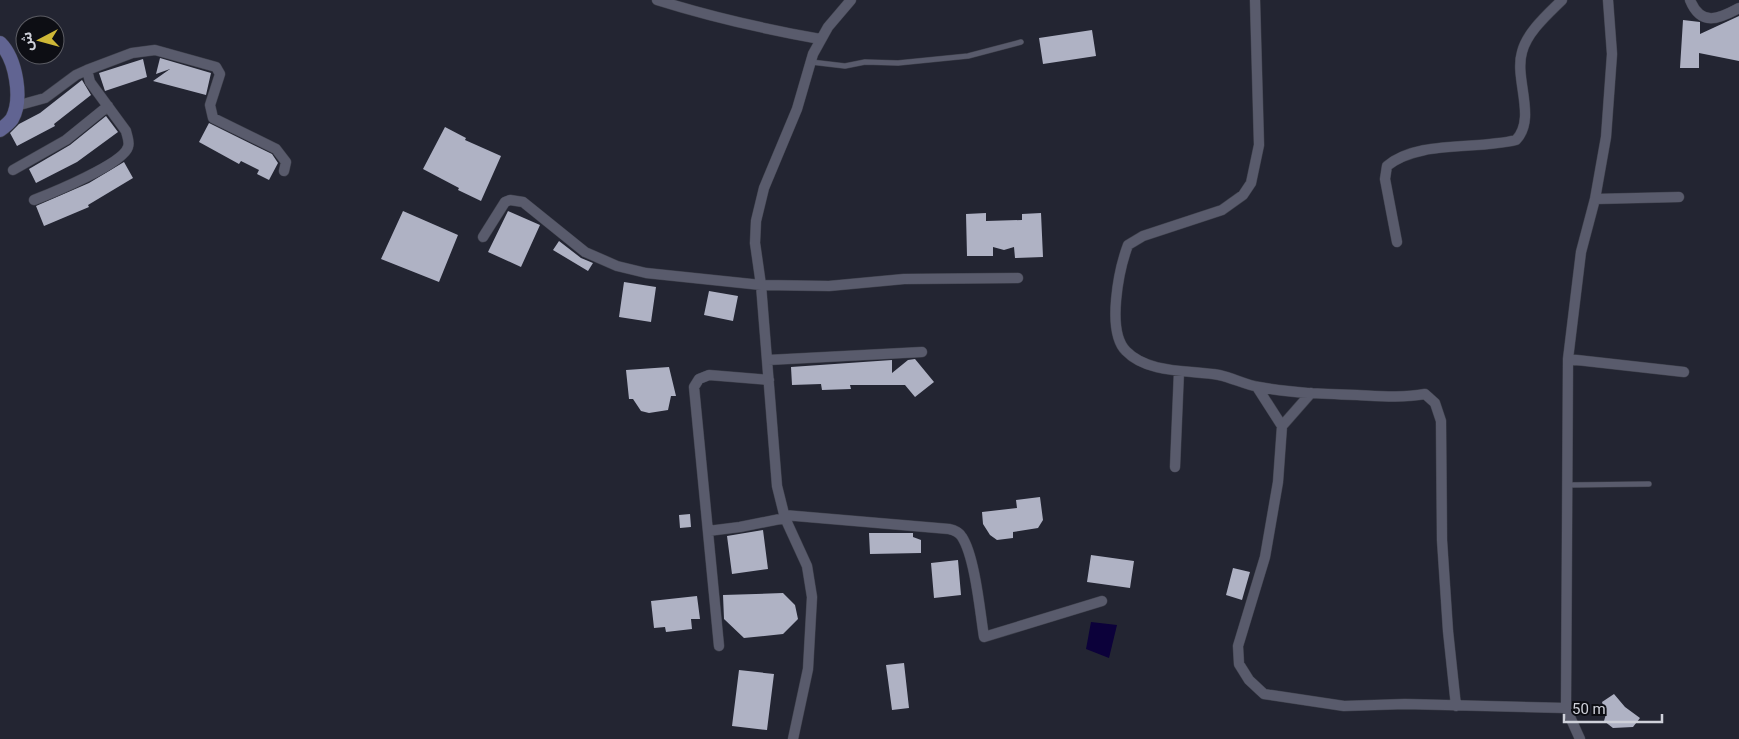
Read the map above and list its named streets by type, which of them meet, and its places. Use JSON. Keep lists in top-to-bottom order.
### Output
{
  "scale_bar": "50 m",
  "north": "left"
}
